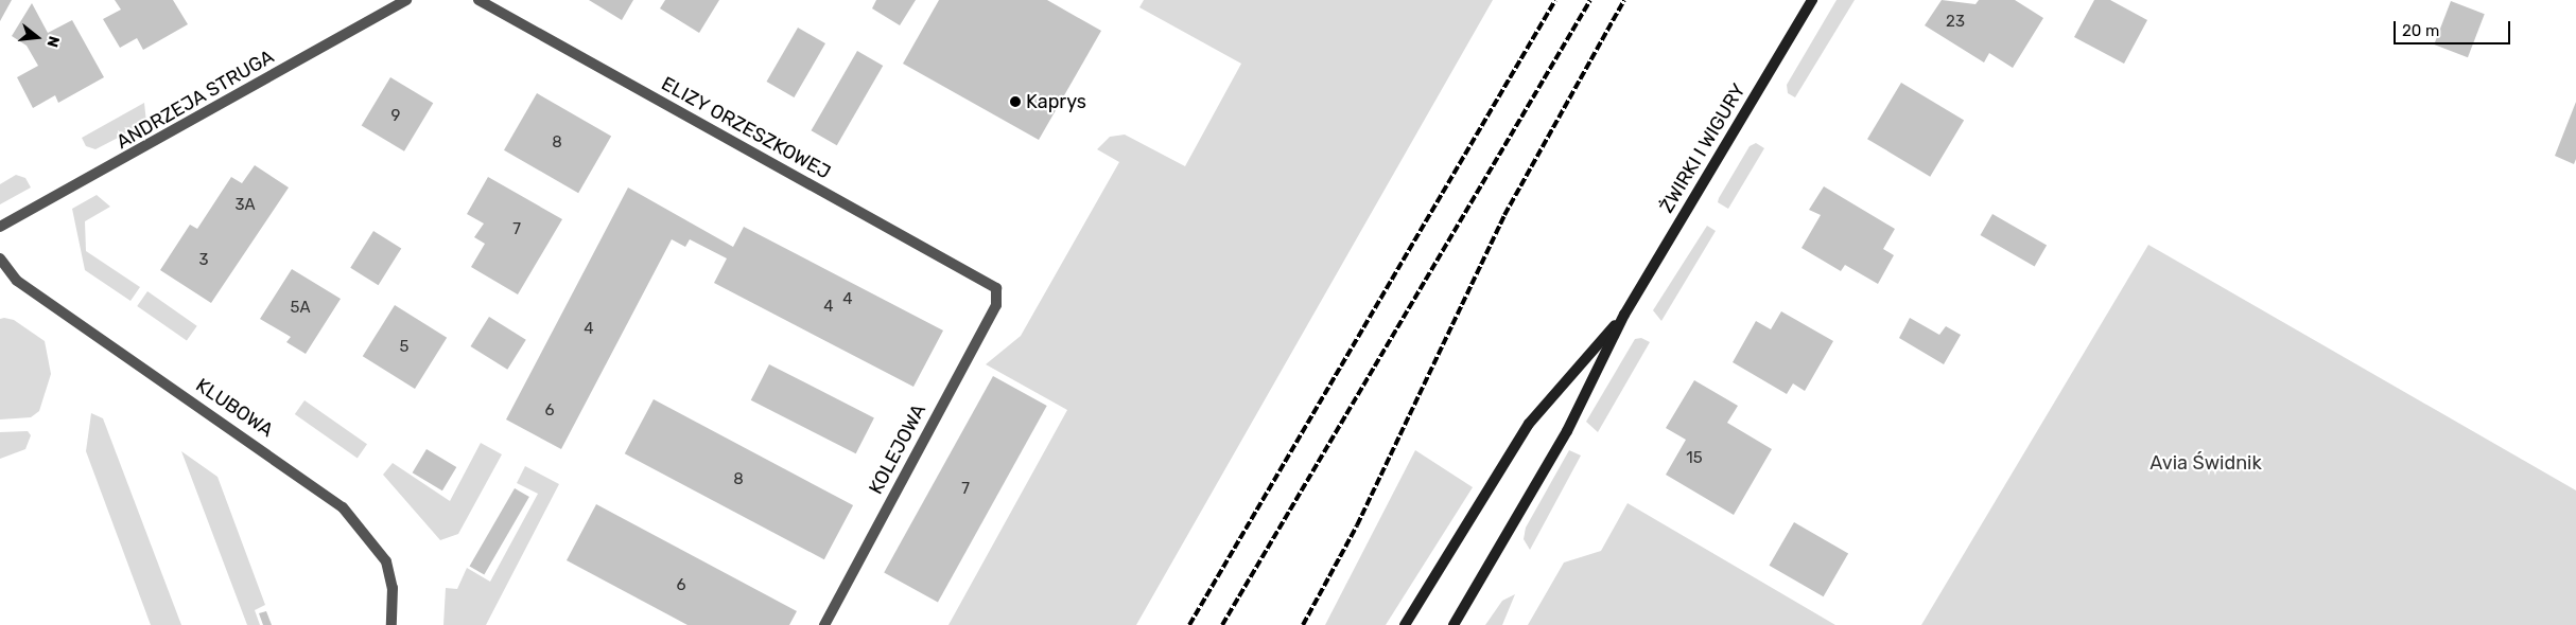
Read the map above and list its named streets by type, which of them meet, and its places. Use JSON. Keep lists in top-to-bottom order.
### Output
{
  "streets": {
    "main road": ["ŻWIRKI I WIGURY"],
    "street": [
      "ANDRZEJA STRUGA",
      "ELIZY ORZESZKOWEJ",
      "KLUBOWA",
      "KOLEJOWA"
    ]
  },
  "crossings": [
    ["ELIZY ORZESZKOWEJ", "KOLEJOWA"]
  ],
  "parks": ["Avia Świdnik"],
  "places": ["Kaprys"],
  "house_numbers": [
    "23",
    "9",
    "8",
    "3A",
    "7",
    "3",
    "4",
    "4",
    "5A",
    "4",
    "5",
    "6",
    "15",
    "8",
    "7",
    "6"
  ],
  "scale_bar": "20 m",
  "north": "right"
}
